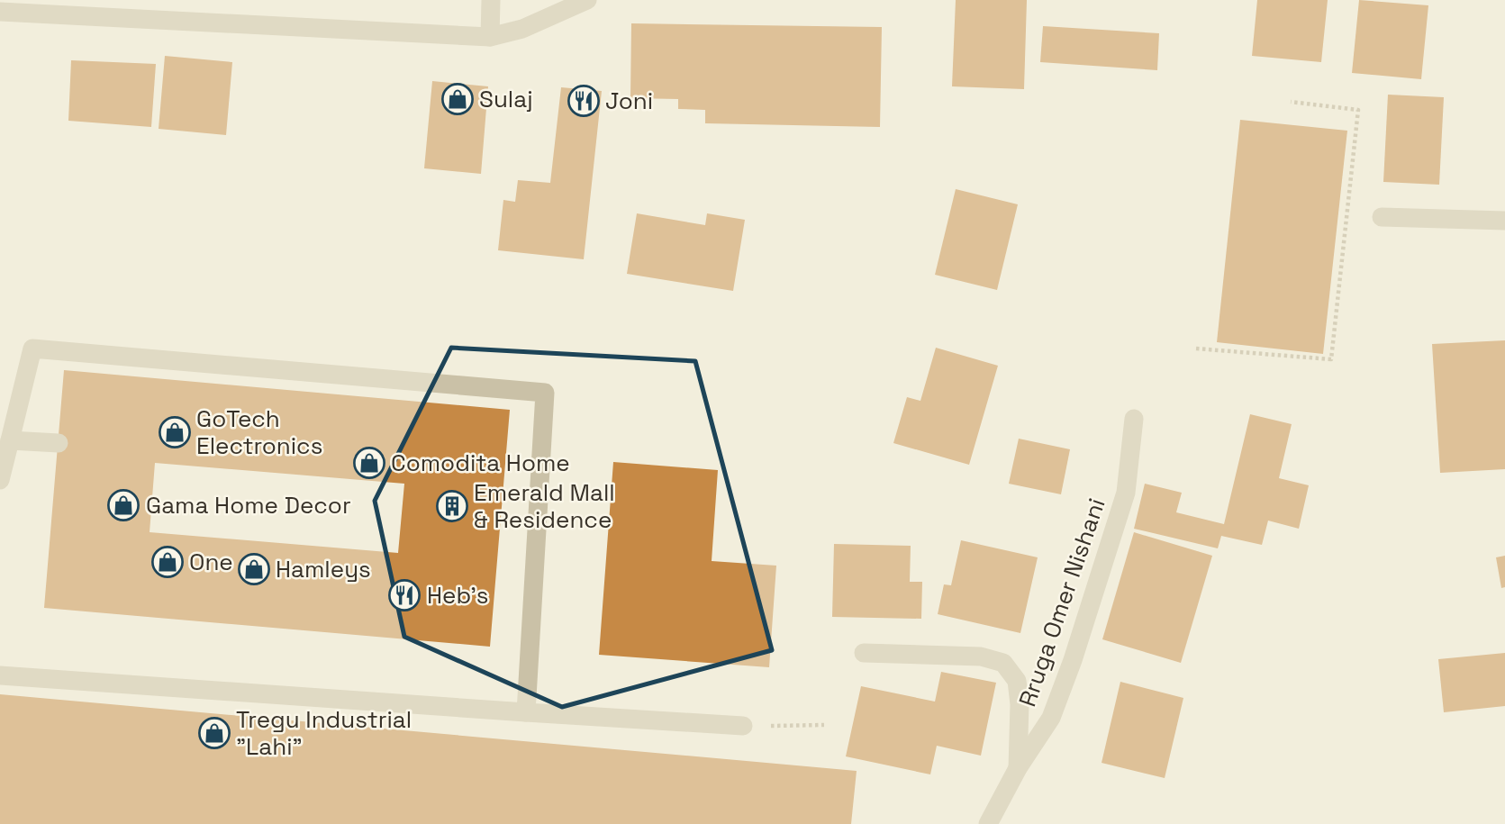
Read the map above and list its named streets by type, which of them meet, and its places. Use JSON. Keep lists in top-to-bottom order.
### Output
{
  "streets": {
    "street": ["Rruga Omer Nishani"]
  },
  "places": {
    "shop": [
      "Sulaj",
      "GoTech Electronics",
      "Comodita Home",
      "Gama Home Decor",
      "One",
      "Hamleys",
      "Tregu Industrial \"Lahi\""
    ],
    "restaurant": ["Joni", "Heb's"],
    "building": ["Emerald Mall & Residence"]
  }
}
